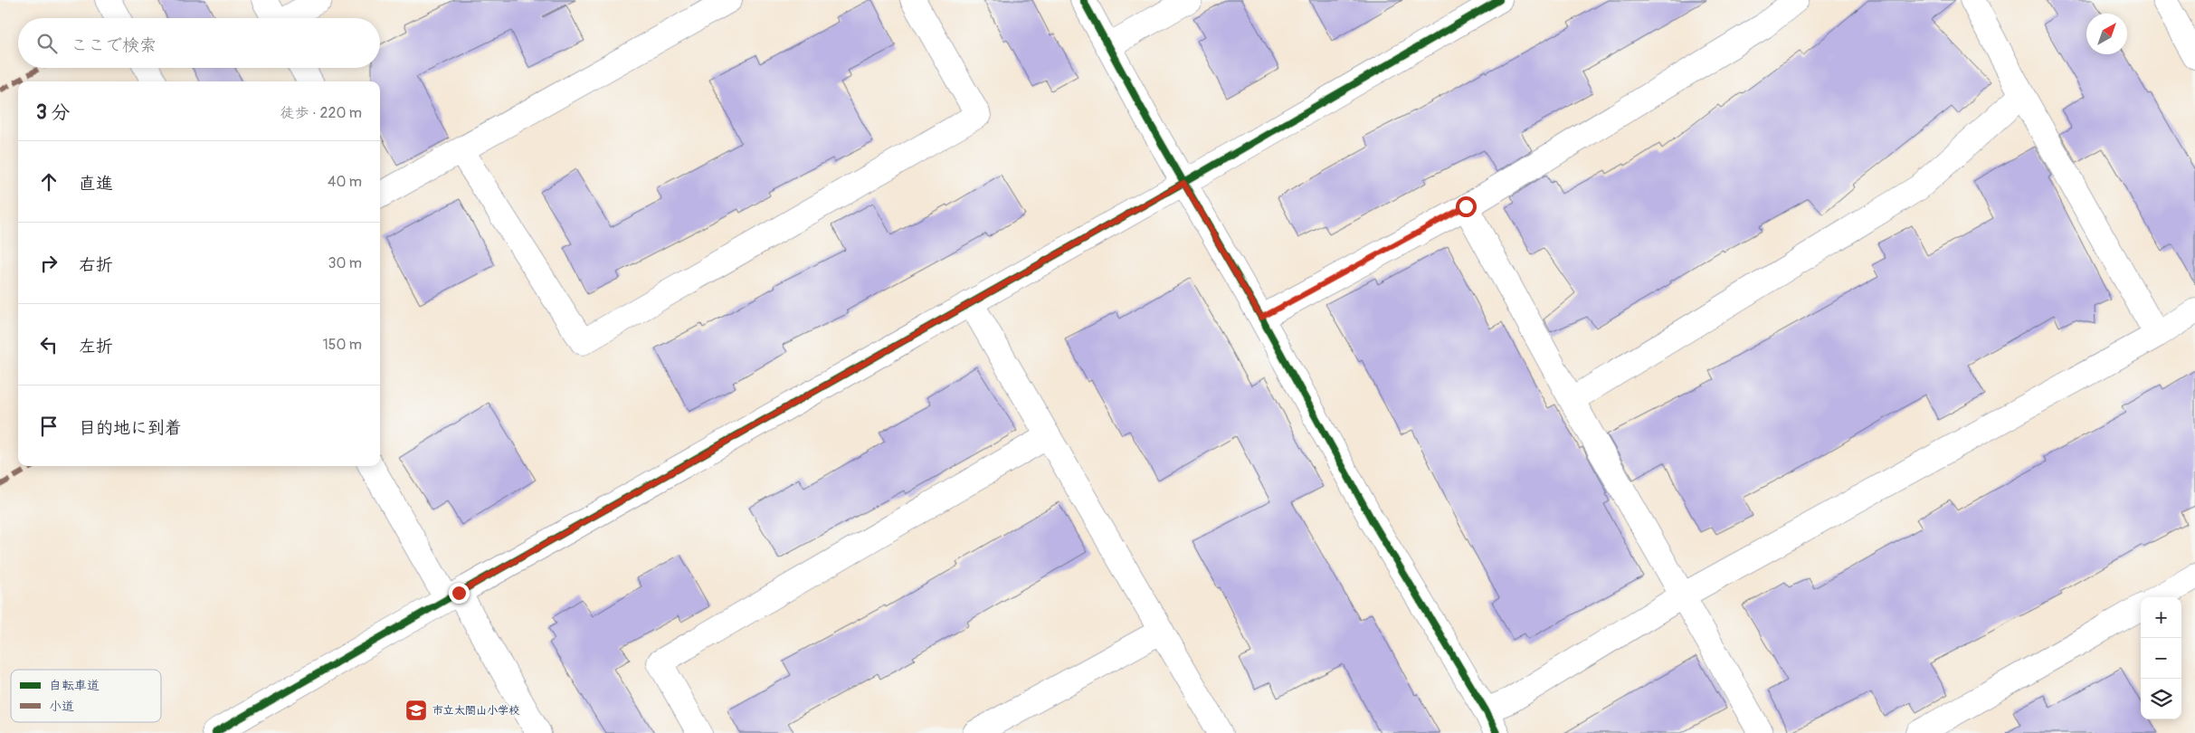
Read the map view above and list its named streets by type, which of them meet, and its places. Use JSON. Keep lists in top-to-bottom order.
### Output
{
  "places": {
    "school or university": ["市立太閤山小学校"]
  },
  "legend": ["自転車道", "小道"],
  "north": "top right",
  "page": {
    "search": "ここで検索",
    "heading": ["3 分", "徒歩 · 220 m"],
    "list": [
      ["直進", "40 m"],
      ["右折", "30 m"],
      ["左折", "150 m"],
      "目的地に到着"
    ],
    "map_buttons": ["+", "−"]
  }
}
